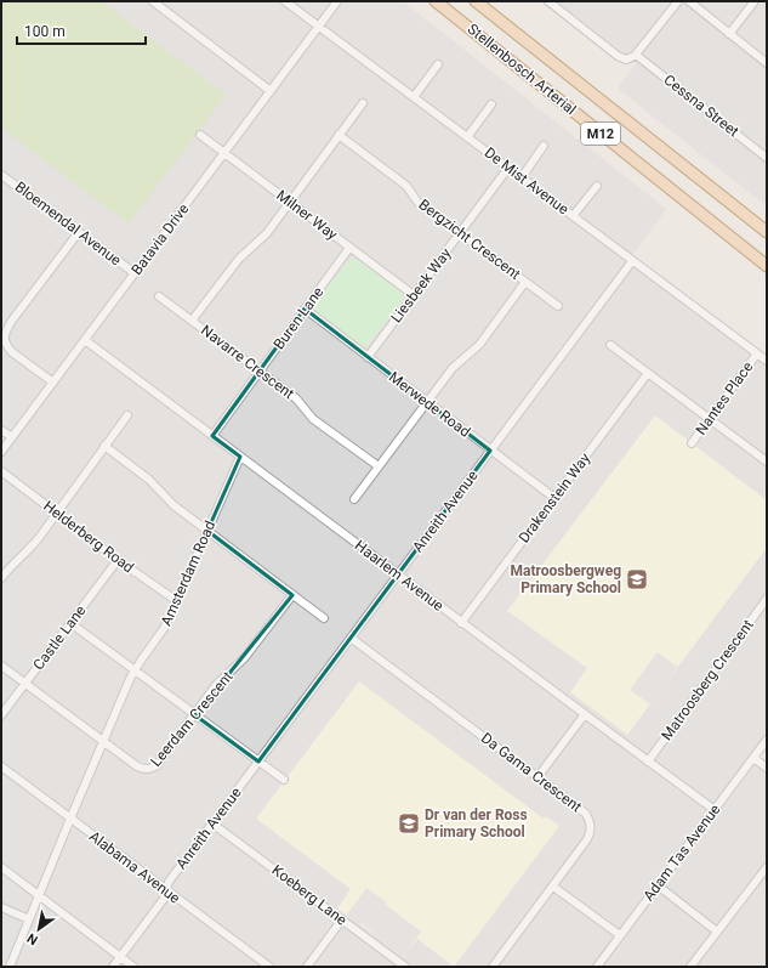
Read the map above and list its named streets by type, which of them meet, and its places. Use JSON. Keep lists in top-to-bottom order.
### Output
{
  "streets": {
    "main road": ["Stellenbosch Arterial", "M12"],
    "street": [
      "Cessna Street",
      "De Mist Avenue",
      "Milner Way",
      "Bloemendal Avenue",
      "Batavia Drive",
      "Bergzicht Crescent",
      "Liesbeek Way",
      "Buren Lane",
      "Navarre Crescent",
      "Nantes Place",
      "Merwede Road",
      "Drakenstein Way",
      "Anreith Avenue",
      "Helderberg Road",
      "Amsterdam Road",
      "Haarlem Avenue",
      "Castle Lane",
      "Matroosberg Crescent",
      "Leerdam Crescent",
      "Da Gama Crescent",
      "Adam Tas Avenue",
      "Alabama Avenue",
      "Koeberg Lane"
    ]
  },
  "crossings": [
    ["De Mist Avenue", "Batavia Drive"],
    ["De Mist Avenue", "Liesbeek Way"],
    ["De Mist Avenue", "Nantes Place"],
    ["De Mist Avenue", "Anreith Avenue"],
    ["Milner Way", "Batavia Drive"],
    ["Milner Way", "Liesbeek Way"],
    ["Milner Way", "Buren Lane"],
    ["Bloemendal Avenue", "Batavia Drive"],
    ["Batavia Drive", "Haarlem Avenue"],
    ["Bergzicht Crescent", "Liesbeek Way"],
    ["Liesbeek Way", "Merwede Road"],
    ["Buren Lane", "Navarre Crescent"],
    ["Buren Lane", "Merwede Road"],
    ["Buren Lane", "Haarlem Avenue"],
    ["Merwede Road", "Drakenstein Way"],
    ["Merwede Road", "Anreith Avenue"],
    ["Drakenstein Way", "Haarlem Avenue"],
    ["Anreith Avenue", "Haarlem Avenue"],
    ["Anreith Avenue", "Da Gama Crescent"],
    ["Anreith Avenue", "Alabama Avenue"],
    ["Anreith Avenue", "Koeberg Lane"],
    ["Helderberg Road", "Amsterdam Road"],
    ["Helderberg Road", "Castle Lane"],
    ["Amsterdam Road", "Haarlem Avenue"],
    ["Amsterdam Road", "Leerdam Crescent"],
    ["Amsterdam Road", "Alabama Avenue"],
    ["Haarlem Avenue", "Matroosberg Crescent"],
    ["Haarlem Avenue", "Adam Tas Avenue"],
    ["Castle Lane", "Leerdam Crescent"]
  ],
  "places": {
    "school or university": ["Matroosbergweg Primary School", "Dr van der Ross Primary School"]
  },
  "scale_bar": "100 m",
  "north": "bottom left"
}
